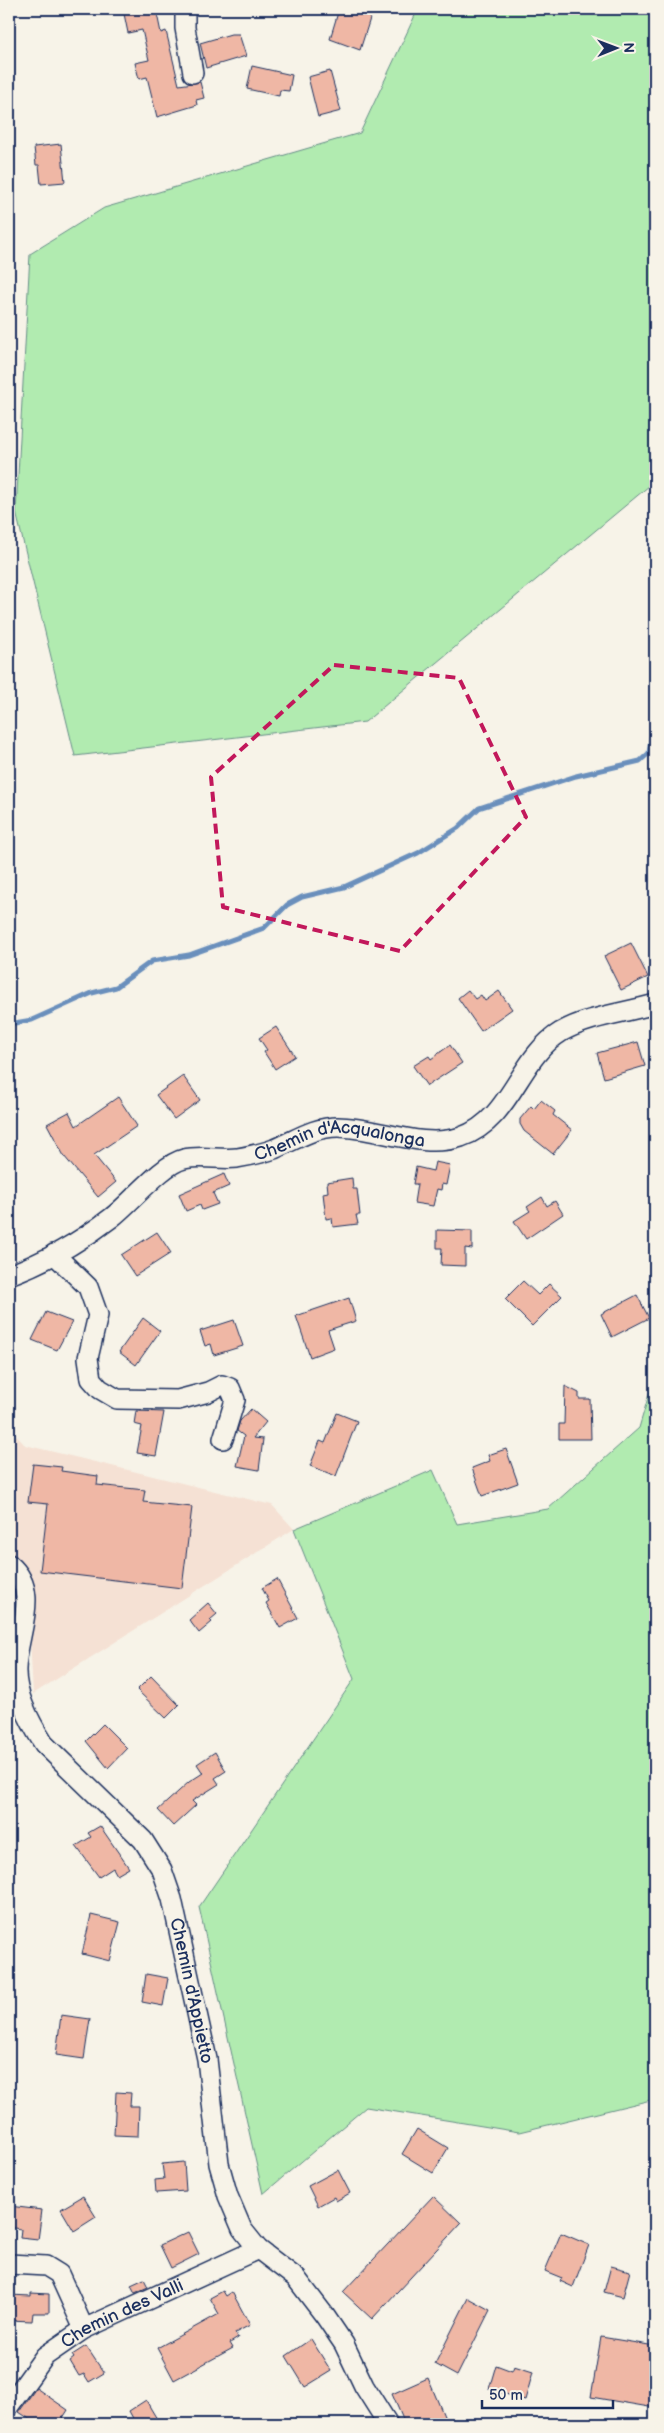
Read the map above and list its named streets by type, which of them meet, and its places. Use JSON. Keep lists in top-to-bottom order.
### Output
{
  "streets": {
    "street": ["Chemin d'Acqualonga", "Chemin d'Appietto", "Chemin des Valli"]
  },
  "crossings": [
    ["Chemin d'Appietto", "Chemin des Valli"]
  ],
  "scale_bar": "50 m",
  "north": "right"
}
